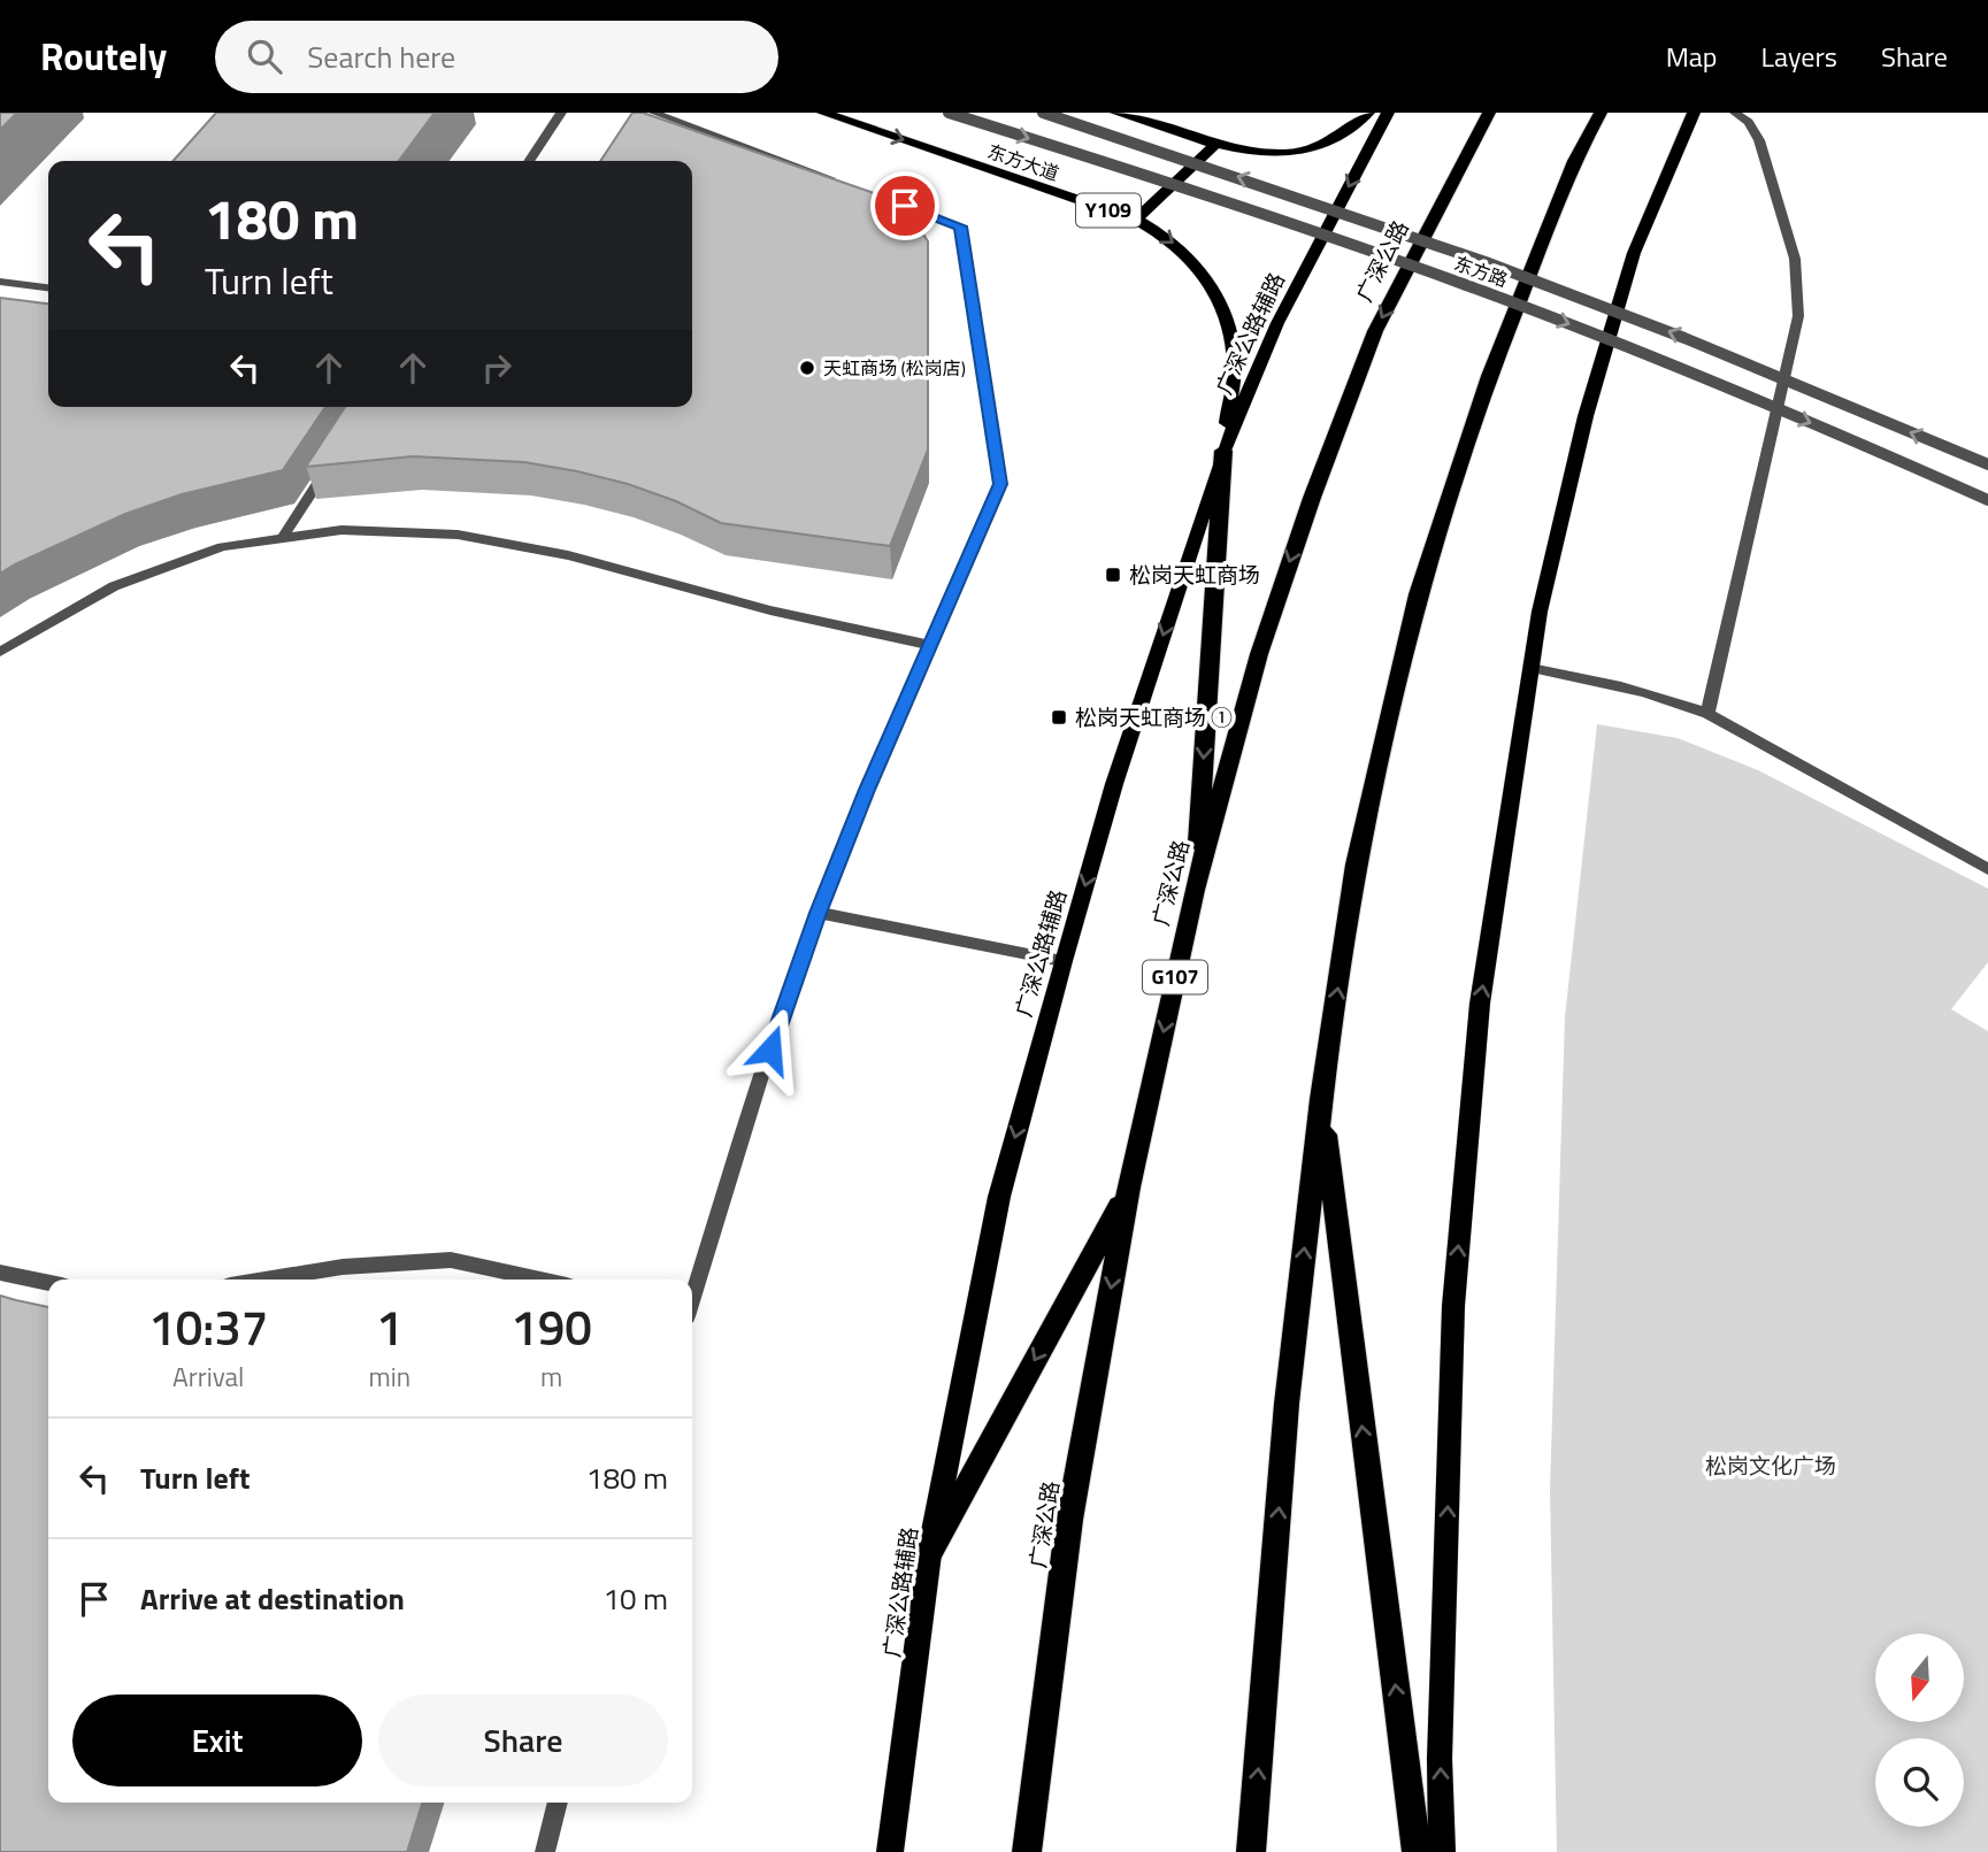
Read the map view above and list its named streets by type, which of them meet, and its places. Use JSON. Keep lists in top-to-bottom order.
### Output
{
  "streets": {
    "highway": ["广深公路", "G107"],
    "main road": ["东方大道", "Y109", "广深公路辅路"],
    "street": ["东方路"]
  },
  "crossings": [
    ["东方大道", "广深公路辅路"]
  ],
  "one_way": ["东方大道", "广深公路辅路"],
  "parks": ["松岗文化广场"],
  "places": {
    "other": ["天虹商场 (松岗店)"],
    "transit": ["松岗天虹商场", "松岗天虹商场 ①"]
  },
  "north": "bottom",
  "page": {
    "header": "Routely",
    "search": "Search here",
    "nav": ["Map", "Layers", "Share"],
    "turn": ["180 m", "Turn left"],
    "eta": [
      "10:37",
      "Arrival",
      "1",
      "min",
      "190",
      "m"
    ],
    "list": [
      {
        "name": "Turn left",
        "value": "180 m"
      },
      {
        "name": "Arrive at destination",
        "value": "10 m"
      }
    ],
    "buttons": ["Exit", "Share"]
  }
}
